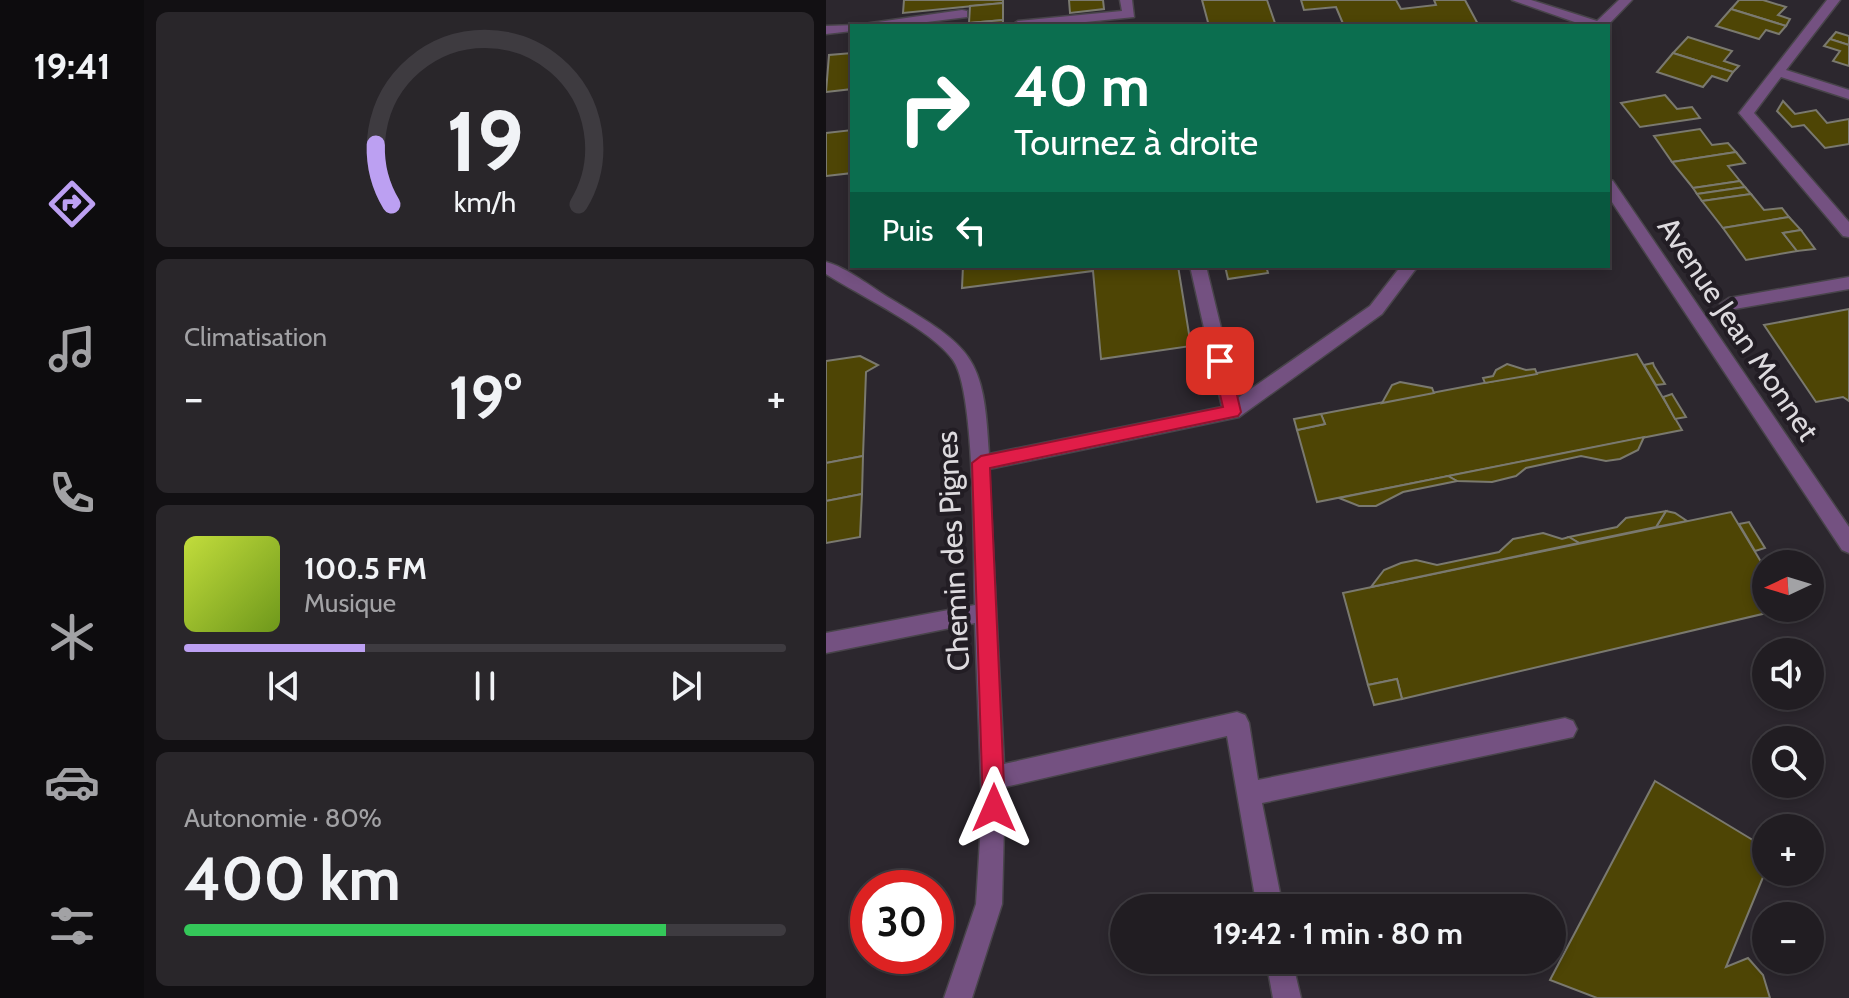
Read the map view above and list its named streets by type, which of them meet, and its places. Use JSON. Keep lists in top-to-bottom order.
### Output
{
  "streets": {
    "street": ["Avenue Jean Monnet", "Chemin des Pignes"]
  },
  "north": "left",
  "page": {
    "tabs": "19:41",
    "turn": ["40 m", "Tournez à droite"],
    "then": "Puis",
    "tile": [
      "Climatisation",
      ["Autonomie · 80%", "400 km"]
    ],
    "heat": ["−", "19°", "+"],
    "song": ["100.5 FM", "Musique"],
    "map_buttons": ["+", "−"],
    "limit": "30",
    "trip": "19:42 · 1 min · 80 m",
    "gauge": ["19", "km/h"]
  }
}
